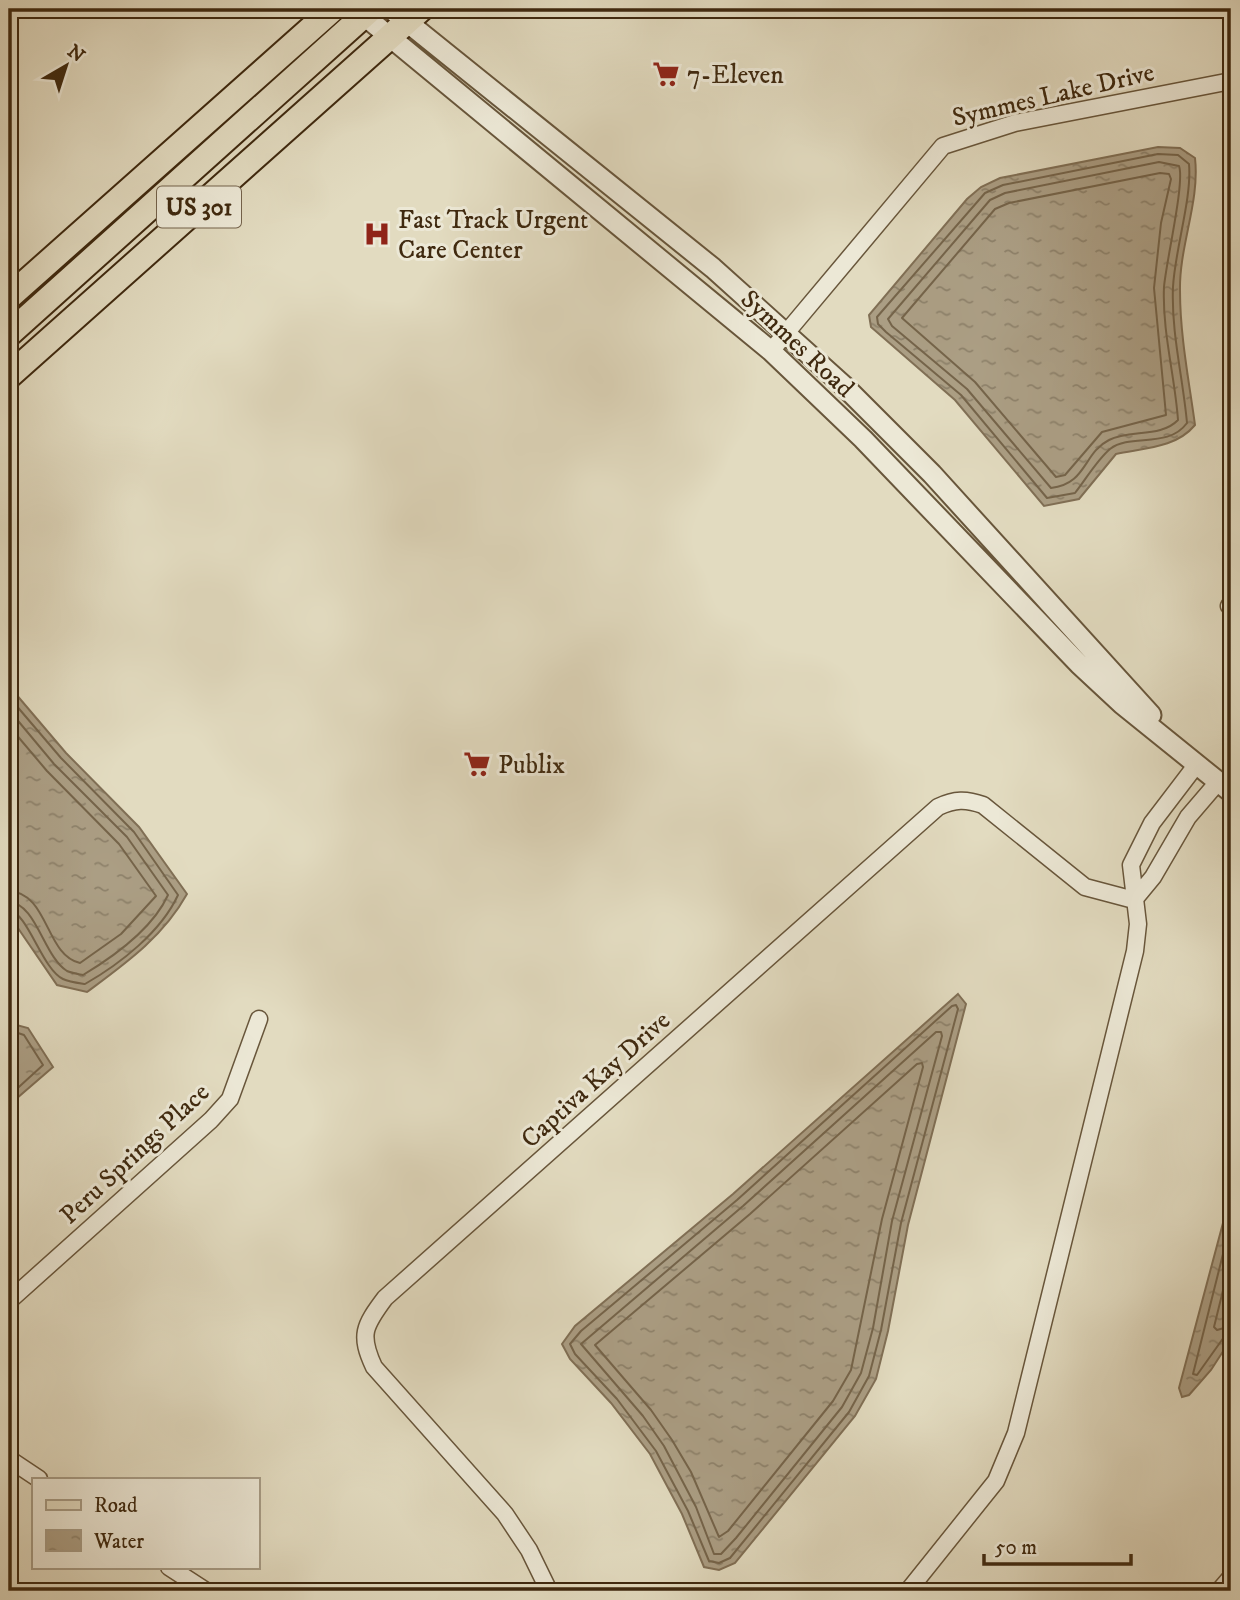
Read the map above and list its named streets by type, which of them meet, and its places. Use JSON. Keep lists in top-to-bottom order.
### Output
{
  "streets": {
    "main road": ["US 301"],
    "street": [
      "Symmes Lake Drive",
      "Symmes Road",
      "Captiva Kay Drive",
      "Peru Springs Place"
    ]
  },
  "crossings": [
    ["Symmes Lake Drive", "Symmes Road"],
    ["US 301", "Symmes Road"]
  ],
  "places": {
    "supermarket": ["7-Eleven", "Publix"],
    "hospital": ["Fast Track Urgent Care Center"]
  },
  "legend": ["Road", "Water"],
  "scale_bar": "50 m",
  "north": "top right"
}
